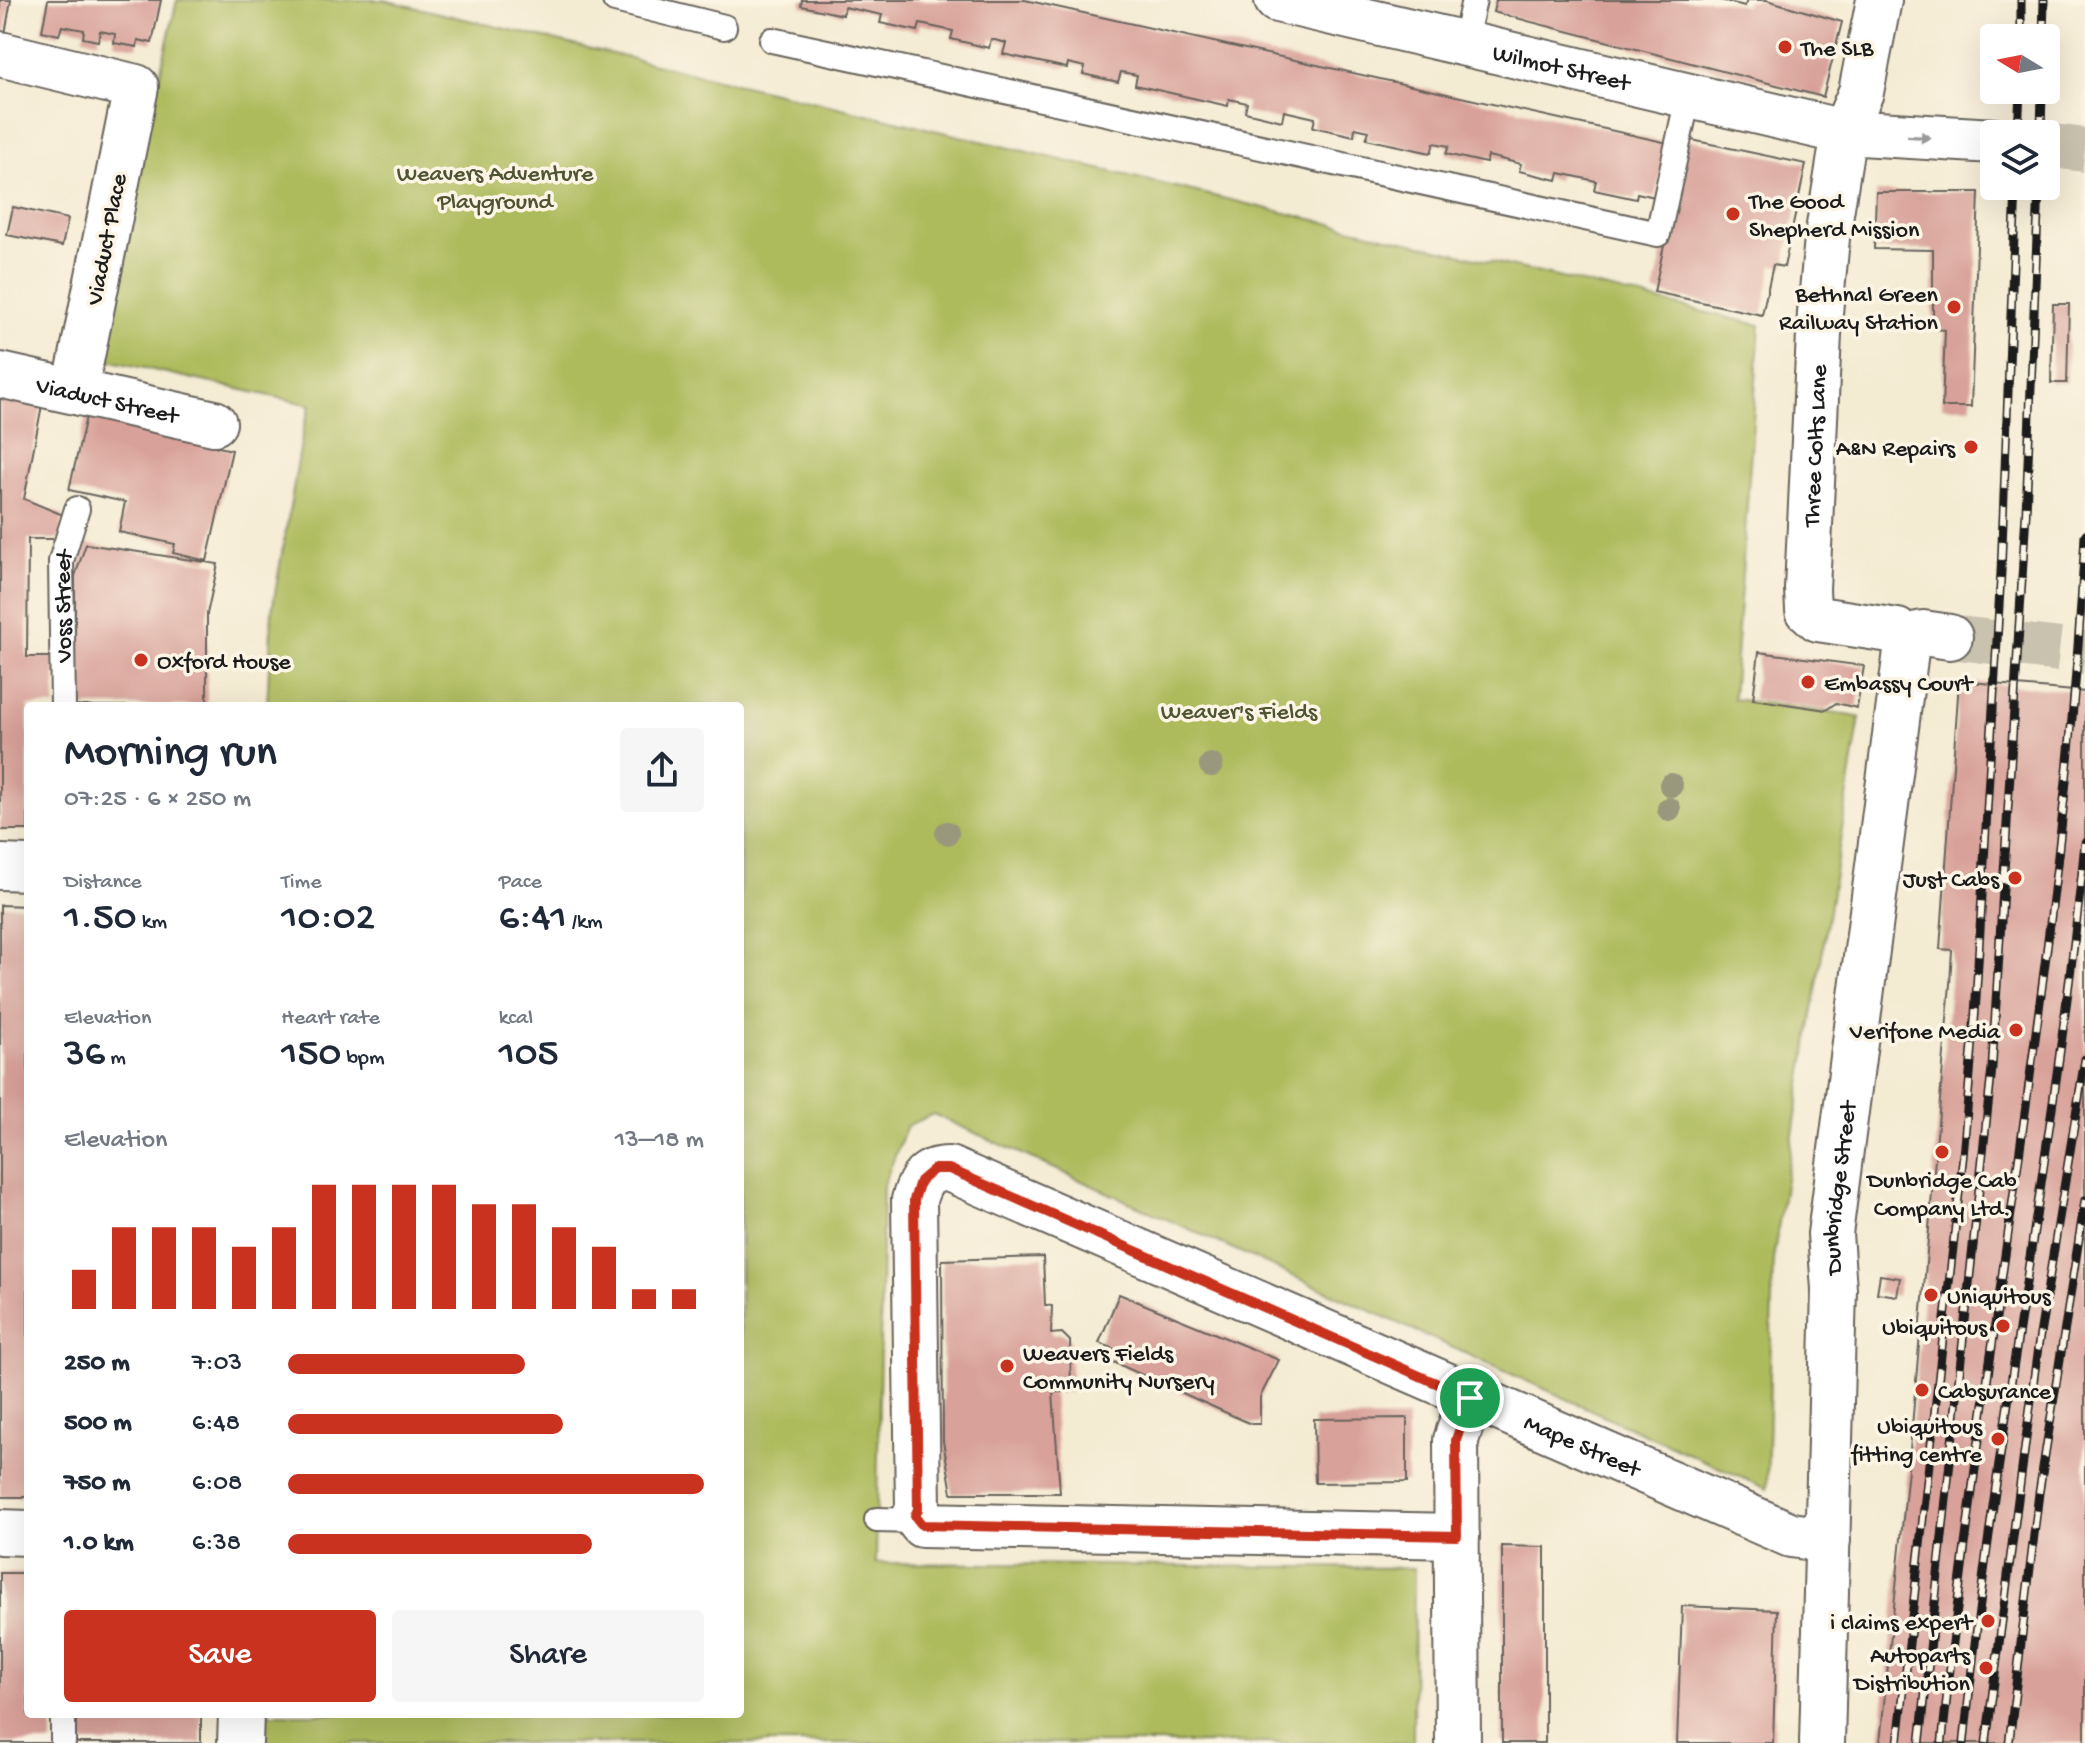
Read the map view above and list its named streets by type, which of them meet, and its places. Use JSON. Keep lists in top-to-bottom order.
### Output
{
  "streets": {
    "street": [
      "Wilmot Street",
      "Viaduct Place",
      "Viaduct Street",
      "Three Colts Lane",
      "Dunbridge Street",
      "Mape Street"
    ],
    "lane": ["Voss Street"]
  },
  "crossings": [
    ["Wilmot Street", "Three Colts Lane"],
    ["Viaduct Place", "Viaduct Street"],
    ["Three Colts Lane", "Dunbridge Street"],
    ["Dunbridge Street", "Mape Street"]
  ],
  "parks": ["Weavers Adventure Playground", "Weaver's Fields"],
  "places": [
    "The SLB",
    "The Good Shepherd Mission",
    "Bethnal Green Railway Station",
    "A&N Repairs",
    "Oxford House",
    "Embassy Court",
    "Just Cabs",
    "Verifone Media",
    "Dunbridge Cab Company Ltd.",
    "Uniquitous",
    "Ubiquitous",
    "Weavers Fields Community Nursery",
    "Cabsurance",
    "Ubiquitous fitting centre",
    "i claims expert",
    "Autoparts Distribution"
  ],
  "north": "left",
  "page": {
    "heading": ["Morning run", "07:25 · 6 × 250 m"],
    "stats": [
      ["Distance", "1.50 km"],
      ["Time", "10:02"],
      ["Pace", "6:41 /km"],
      ["Elevation", "36 m"],
      ["Heart rate", "150 bpm"],
      ["kcal", "105"]
    ],
    "chart": ["Elevation", "13–18 m"],
    "list": [
      {
        "name": "250 m",
        "note": "7:03"
      },
      {
        "name": "500 m",
        "note": "6:48"
      },
      {
        "name": "750 m",
        "note": "6:08"
      },
      {
        "name": "1.0 km",
        "note": "6:38"
      }
    ],
    "buttons": ["Save", "Share"]
  }
}
